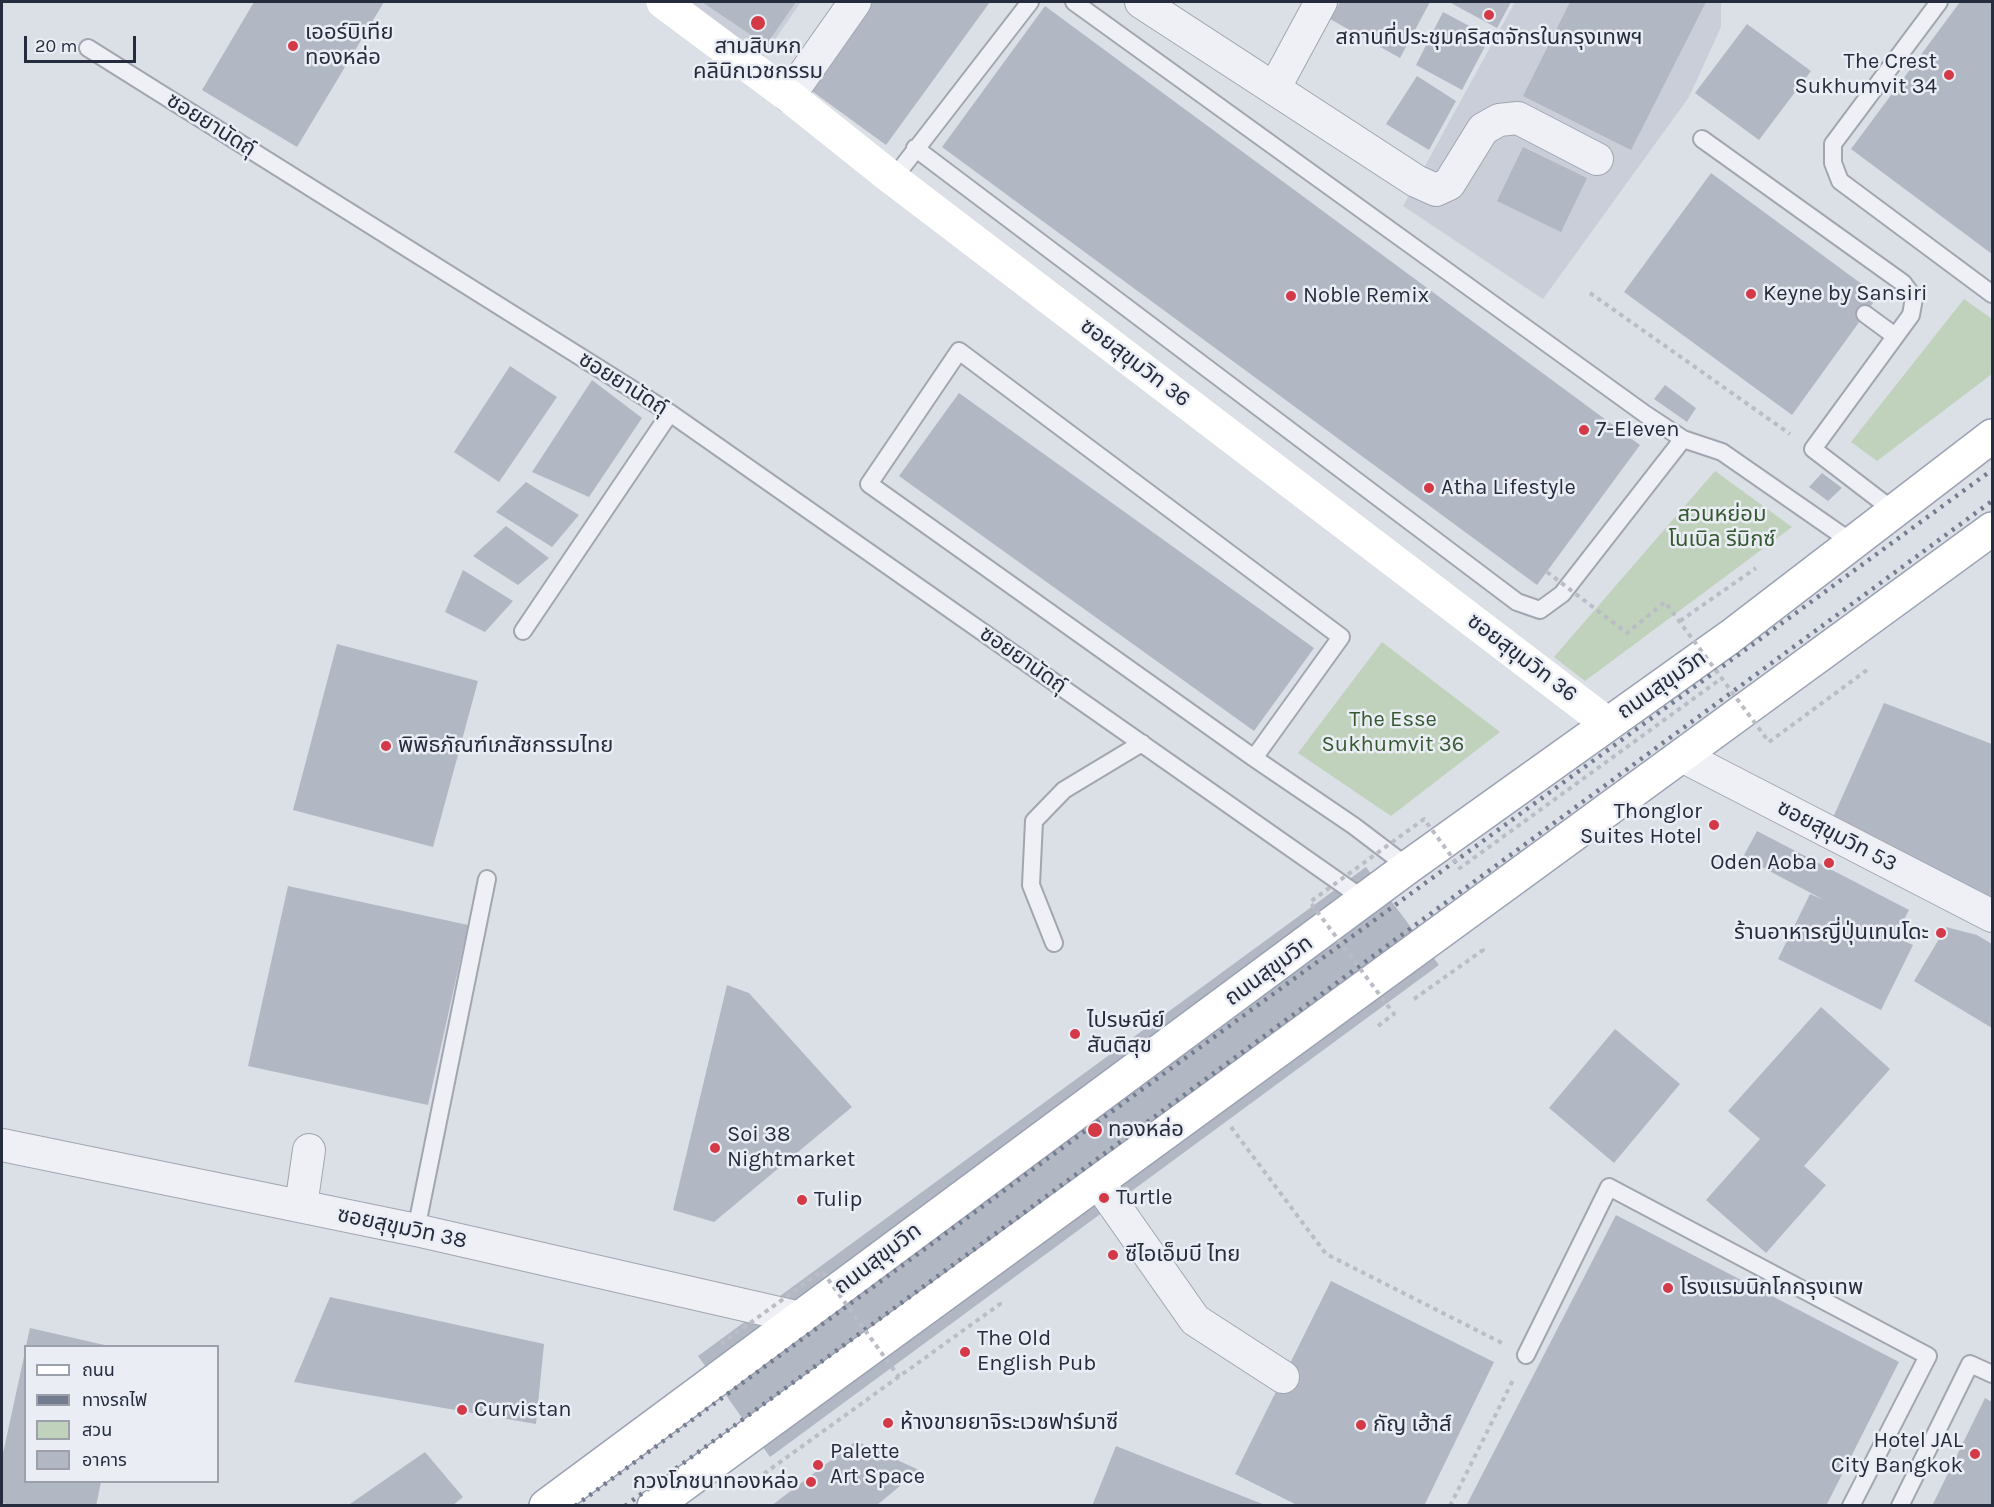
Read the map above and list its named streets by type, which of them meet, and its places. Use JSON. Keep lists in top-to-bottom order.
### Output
{
  "streets": {
    "main road": ["ซอยสุขุมวิท 36", "ถนนสุขุมวิท"],
    "street": ["ซอยสุขุมวิท 53", "ซอยสุขุมวิท 38"],
    "lane": ["ซอยยานัดถุ์"]
  },
  "crossings": [
    ["ซอยยานัดถุ์", "ถนนสุขุมวิท"],
    ["ซอยสุขุมวิท 36", "ถนนสุขุมวิท"],
    ["ถนนสุขุมวิท", "ซอยสุขุมวิท 38"]
  ],
  "parks": ["สวนหย่อม โนเบิล รีมิกซ์", "The Esse Sukhumvit 36"],
  "places": [
    "สถานที่ประชุมคริสตจักรในกรุงเทพฯ",
    "สามสิบหก คลินิกเวชกรรม",
    "เออร์บิเทีย ทองหล่อ",
    "The Crest Sukhumvit 34",
    "Keyne by Sansiri",
    "Noble Remix",
    "7-Eleven",
    "Atha Lifestyle",
    "พิพิธภัณฑ์เภสัชกรรมไทย",
    "Thonglor Suites Hotel",
    "Oden Aoba",
    "ร้านอาหารญี่ปุ่นเทนโดะ",
    "ไปรษณีย์ สันติสุข",
    "ทองหล่อ",
    "Soi 38 Nightmarket",
    "Turtle",
    "Tulip",
    "ซีไอเอ็มบี ไทย",
    "โรงแรมนิกโกกรุงเทพ",
    "The Old English Pub",
    "Curvistan",
    "ห้างขายยาจิระเวชฟาร์มาซี",
    "กัญ เฮ้าส์",
    "Hotel JAL City Bangkok",
    "Palette Art Space",
    "กวงโภชนาทองหล่อ"
  ],
  "legend": [
    "ถนน",
    "ทางรถไฟ",
    "สวน",
    "อาคาร"
  ],
  "scale_bar": "20 m"
}
